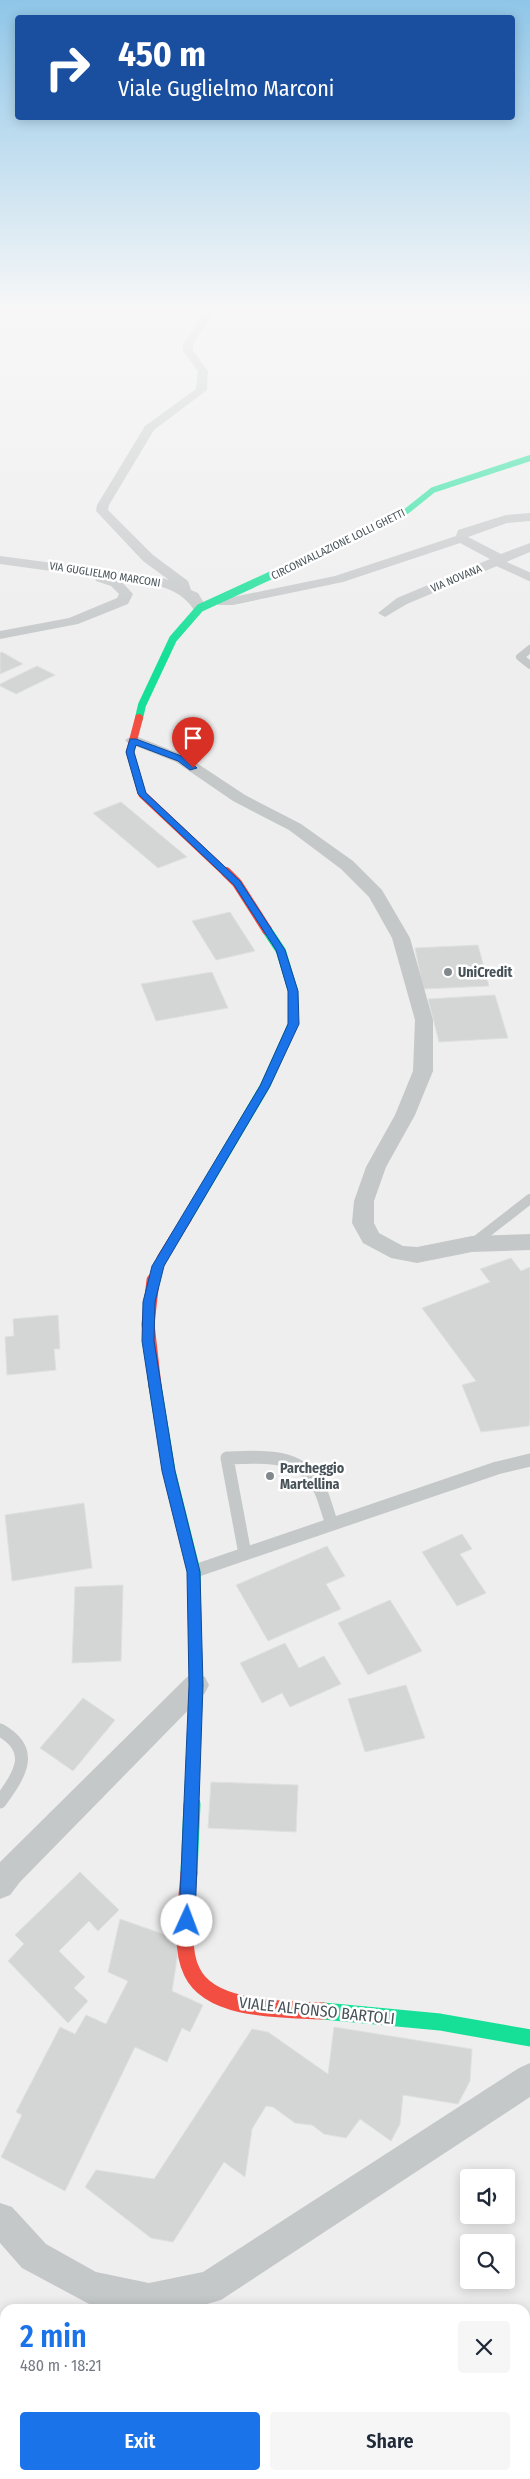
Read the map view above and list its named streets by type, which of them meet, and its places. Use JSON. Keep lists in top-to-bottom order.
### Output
{
  "streets": {
    "street": [
      "CIRCONVALLAZIONE LOLLI GHETTI",
      "VIA GUGLIELMO MARCONI",
      "VIA NOVANA",
      "VIALE ALFONSO BARTOLI"
    ]
  },
  "crossings": [
    ["CIRCONVALLAZIONE LOLLI GHETTI", "VIA GUGLIELMO MARCONI"]
  ],
  "places": ["UniCredit", "Parcheggio Martellina"],
  "page": {
    "turn": ["450 m", "Viale Guglielmo Marconi"],
    "heading": ["2 min", "480 m · 18:21"],
    "buttons": ["Exit", "Share"]
  }
}
